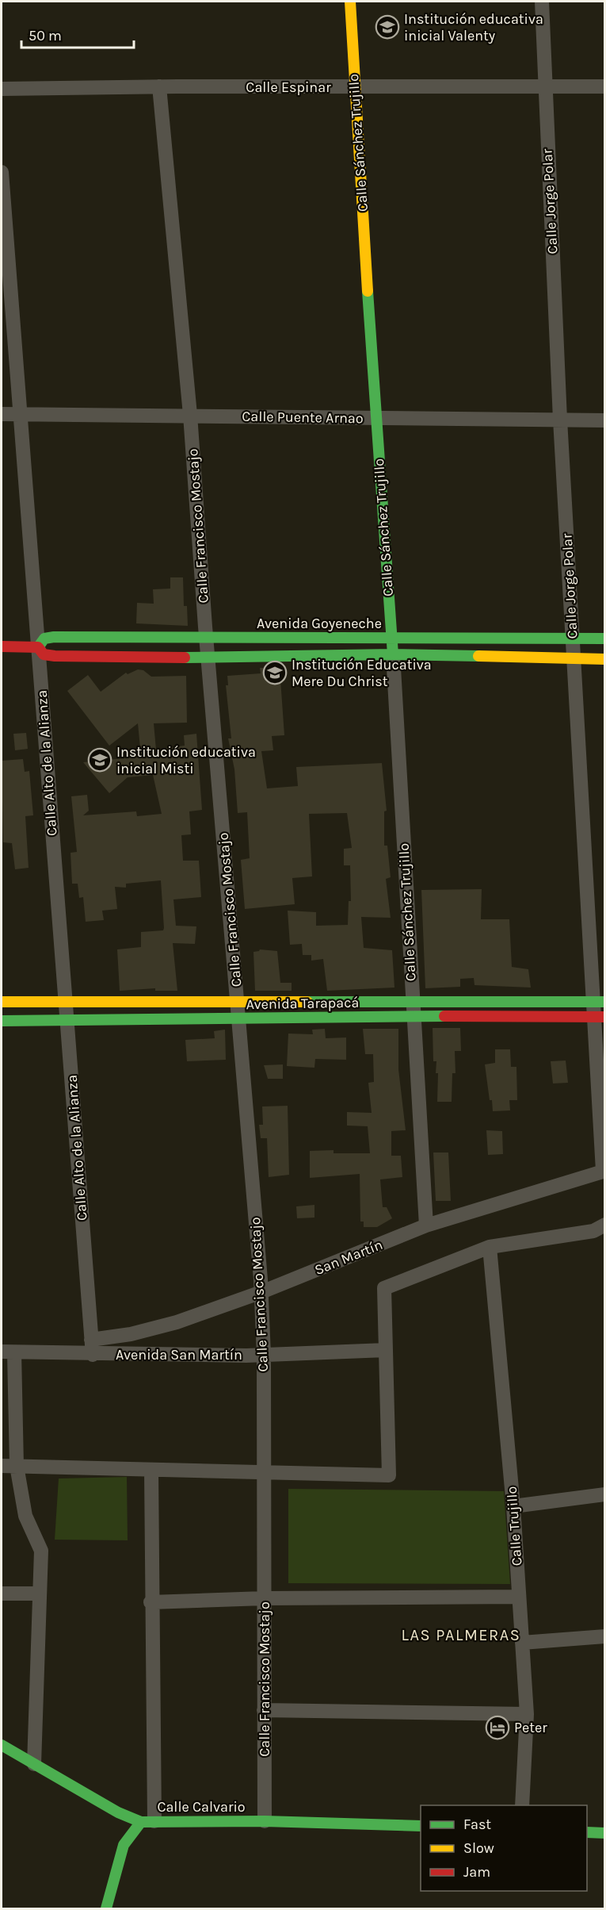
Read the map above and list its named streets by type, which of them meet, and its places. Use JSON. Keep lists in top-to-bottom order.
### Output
{
  "streets": {
    "street": [
      "Calle Espinar",
      "Calle Sánchez Trujillo",
      "Calle Jorge Polar",
      "Calle Puente Arnao",
      "Calle Francisco Mostajo",
      "Avenida Goyeneche",
      "Calle Alto de la Alianza",
      "Avenida Tarapacá",
      "San Martín",
      "Avenida San Martín",
      "Calle Trujillo",
      "Calle Calvario"
    ]
  },
  "crossings": [
    ["Calle Espinar", "Calle Sánchez Trujillo"],
    ["Calle Espinar", "Calle Jorge Polar"],
    ["Calle Espinar", "Calle Francisco Mostajo"],
    ["Calle Sánchez Trujillo", "Calle Puente Arnao"],
    ["Calle Sánchez Trujillo", "Avenida Goyeneche"],
    ["Calle Sánchez Trujillo", "Avenida Tarapacá"],
    ["Calle Sánchez Trujillo", "San Martín"],
    ["Calle Jorge Polar", "Calle Puente Arnao"],
    ["Calle Jorge Polar", "Avenida Goyeneche"],
    ["Calle Jorge Polar", "Avenida Tarapacá"],
    ["Calle Jorge Polar", "San Martín"],
    ["Calle Puente Arnao", "Calle Francisco Mostajo"],
    ["Calle Puente Arnao", "Calle Alto de la Alianza"],
    ["Calle Francisco Mostajo", "Avenida Goyeneche"],
    ["Calle Francisco Mostajo", "Avenida Tarapacá"],
    ["Calle Francisco Mostajo", "San Martín"],
    ["Calle Francisco Mostajo", "Avenida San Martín"],
    ["Calle Francisco Mostajo", "Calle Calvario"],
    ["Avenida Goyeneche", "Calle Alto de la Alianza"],
    ["Calle Alto de la Alianza", "Avenida Tarapacá"],
    ["Calle Alto de la Alianza", "San Martín"],
    ["Calle Alto de la Alianza", "Avenida San Martín"]
  ],
  "districts": ["LAS PALMERAS"],
  "places": {
    "school or university": ["Institución educativa inicial Valenty", "Institución Educativa Mere Du Christ", "Institución educativa inicial Misti"],
    "hotel": ["Peter"]
  },
  "legend": ["Fast", "Slow", "Jam"],
  "scale_bar": "50 m"
}
